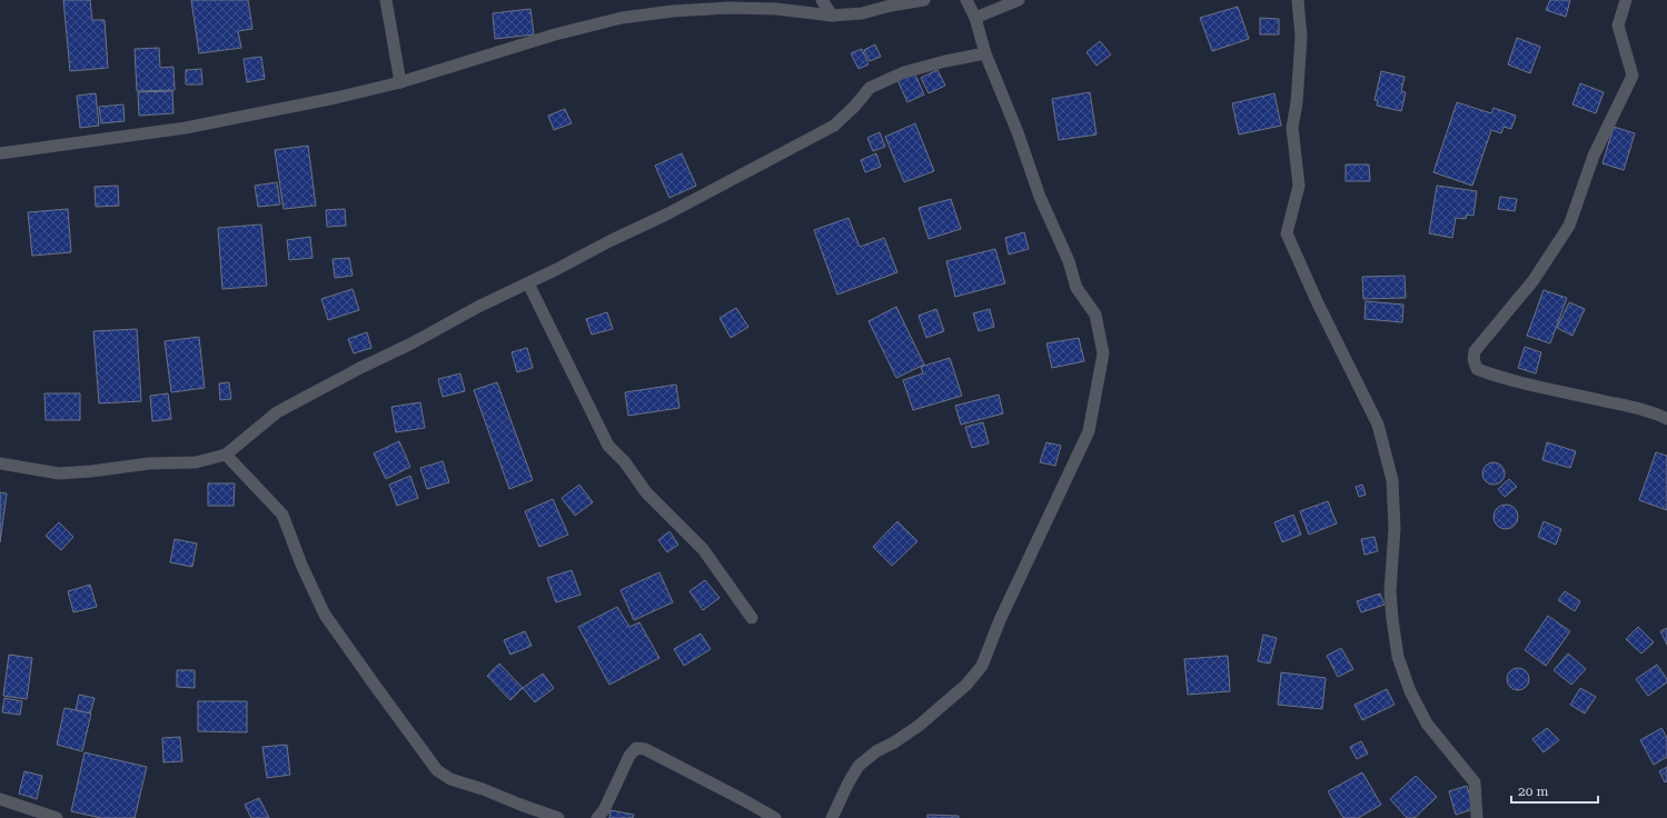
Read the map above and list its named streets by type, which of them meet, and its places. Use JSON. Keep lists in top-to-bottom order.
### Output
{
  "scale_bar": "20 m"
}
